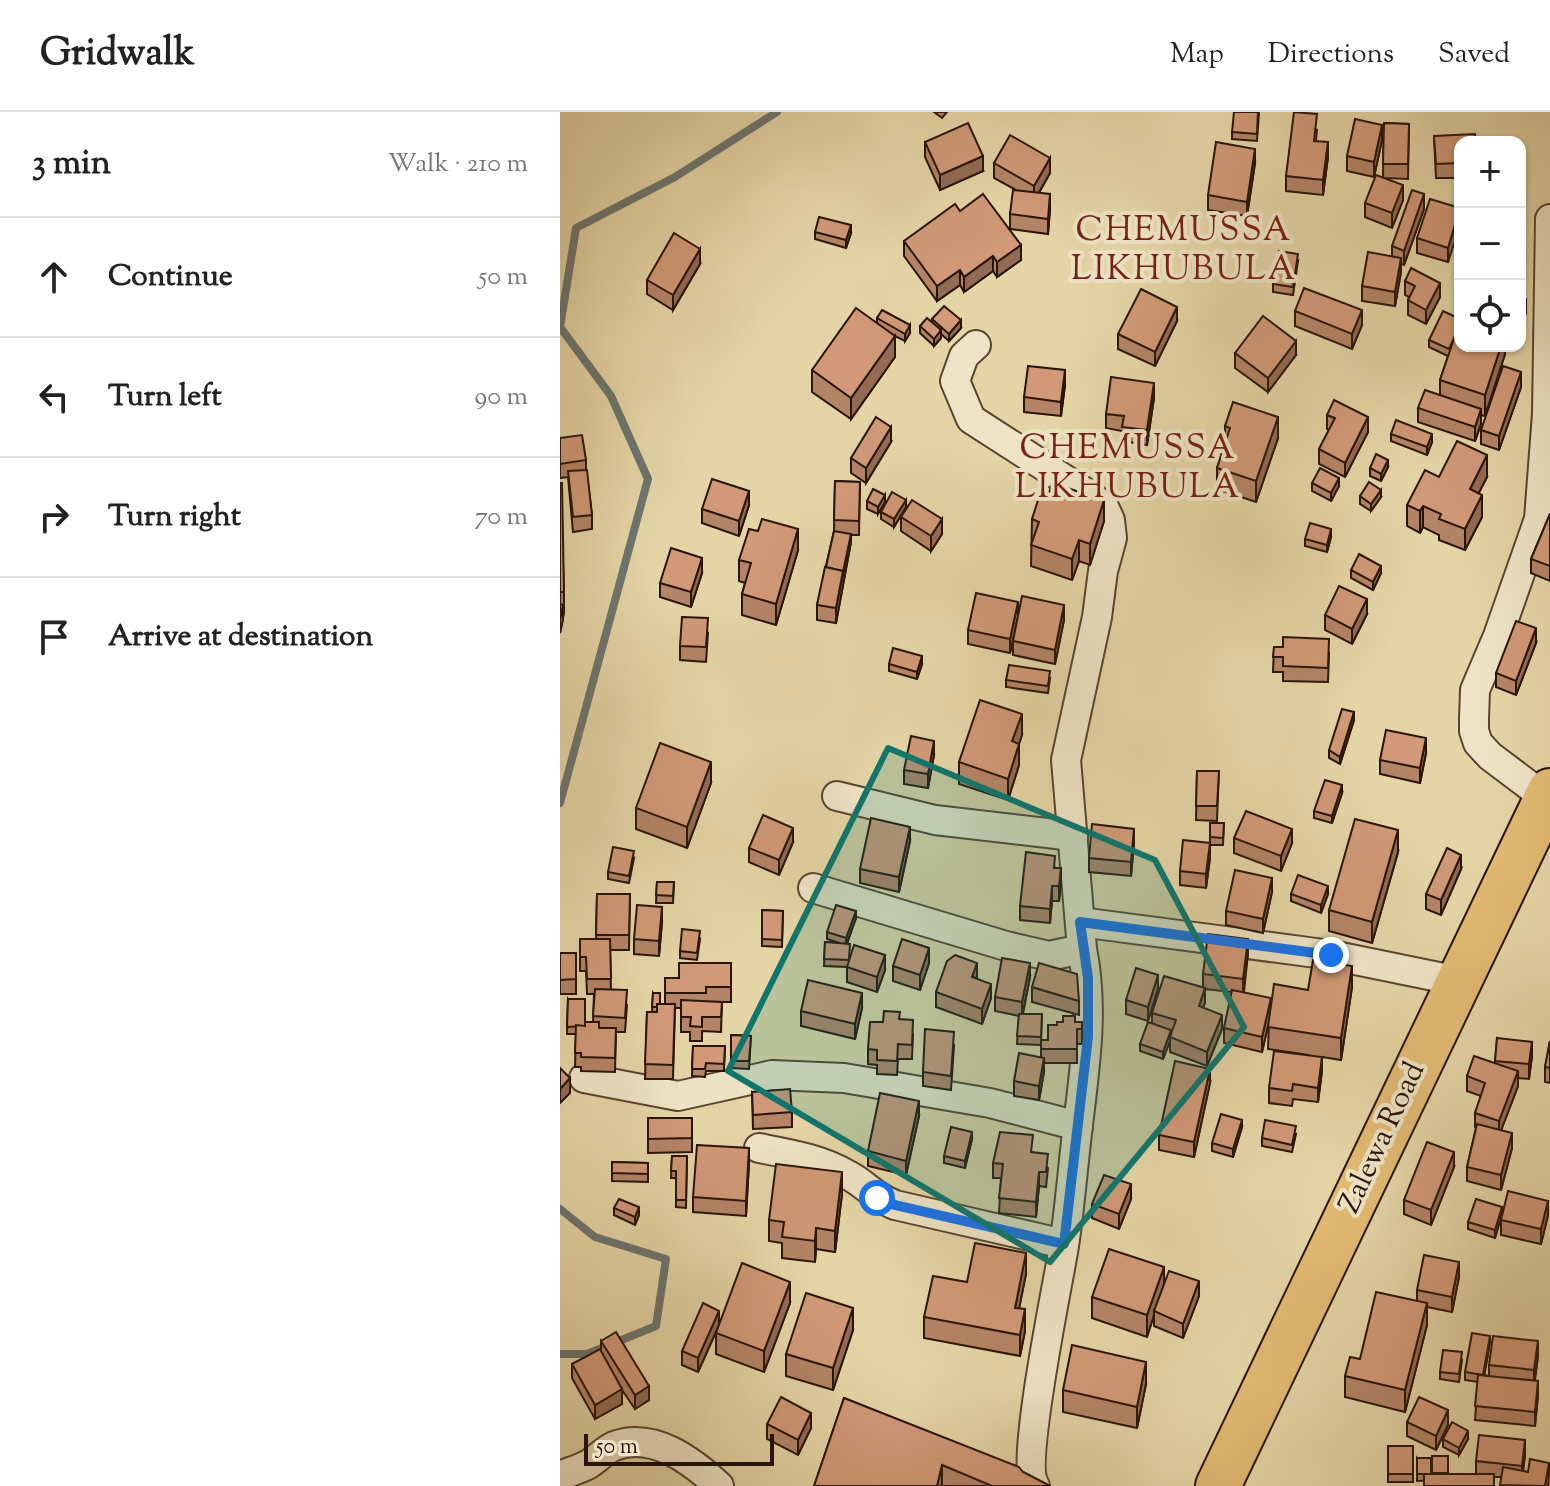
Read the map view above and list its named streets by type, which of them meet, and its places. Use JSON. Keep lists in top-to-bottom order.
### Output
{
  "streets": {
    "highway": ["Zalewa Road"]
  },
  "districts": ["CHEMUSSA LIKHUBULA", "CHEMUSSA LIKHUBULA"],
  "scale_bar": "50 m",
  "page": {
    "header": "Gridwalk",
    "nav": ["Map", "Directions", "Saved"],
    "heading": ["3 min", "Walk · 210 m"],
    "map_buttons": ["+", "−"],
    "list": [
      ["Continue", "50 m"],
      ["Turn left", "90 m"],
      ["Turn right", "70 m"],
      "Arrive at destination"
    ],
    "scale": "50 m"
  }
}
